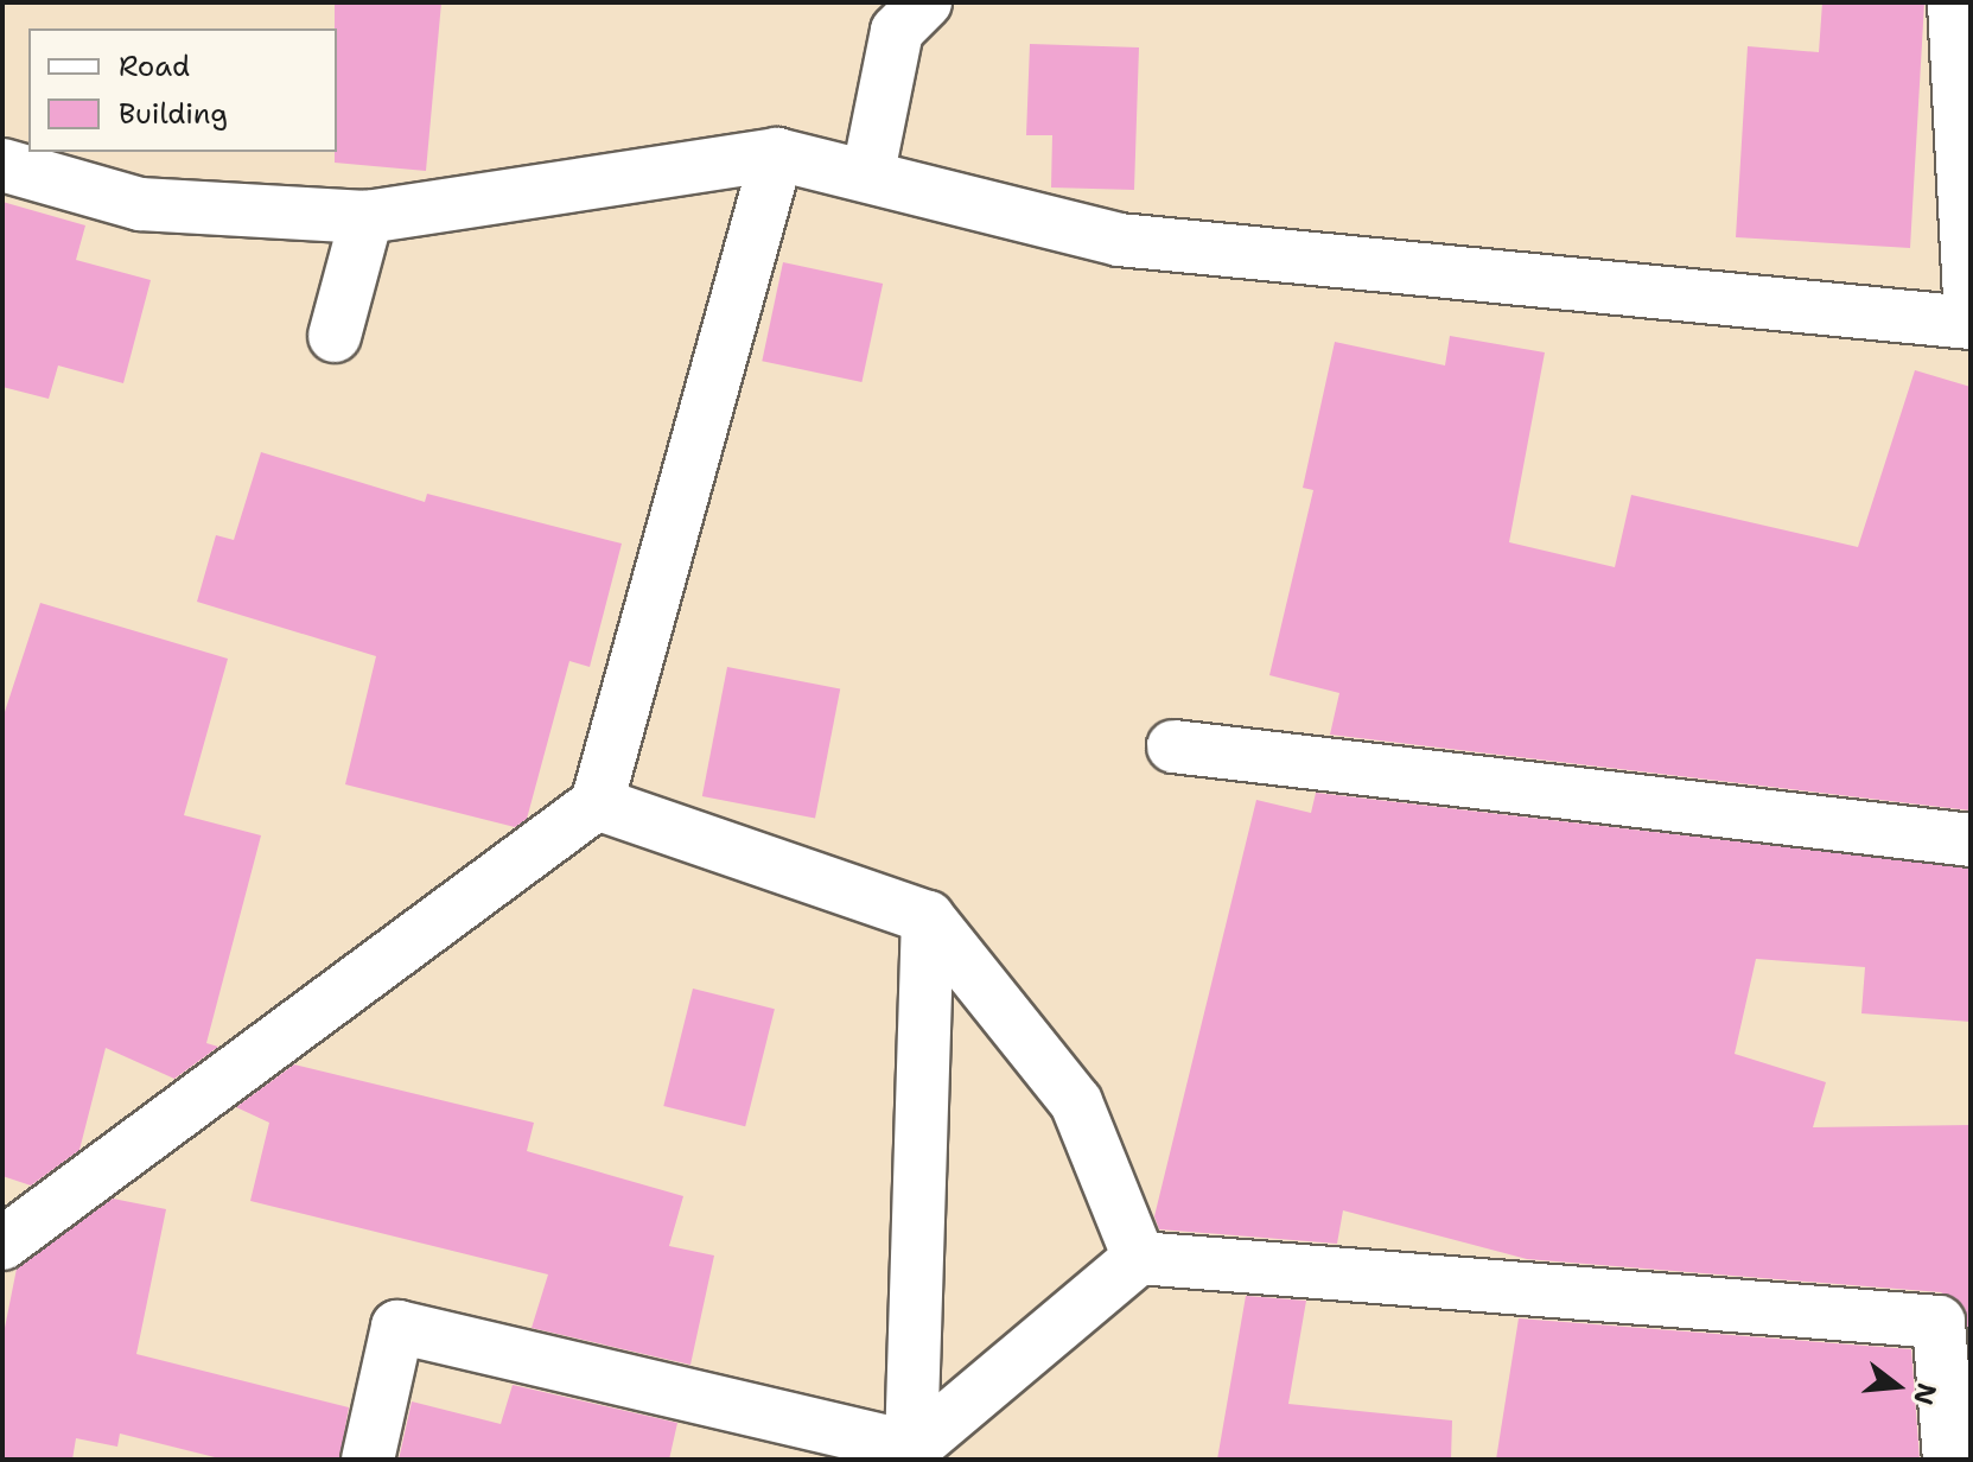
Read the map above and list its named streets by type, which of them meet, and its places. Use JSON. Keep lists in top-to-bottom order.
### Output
{
  "legend": ["Road", "Building"],
  "north": "right"
}
